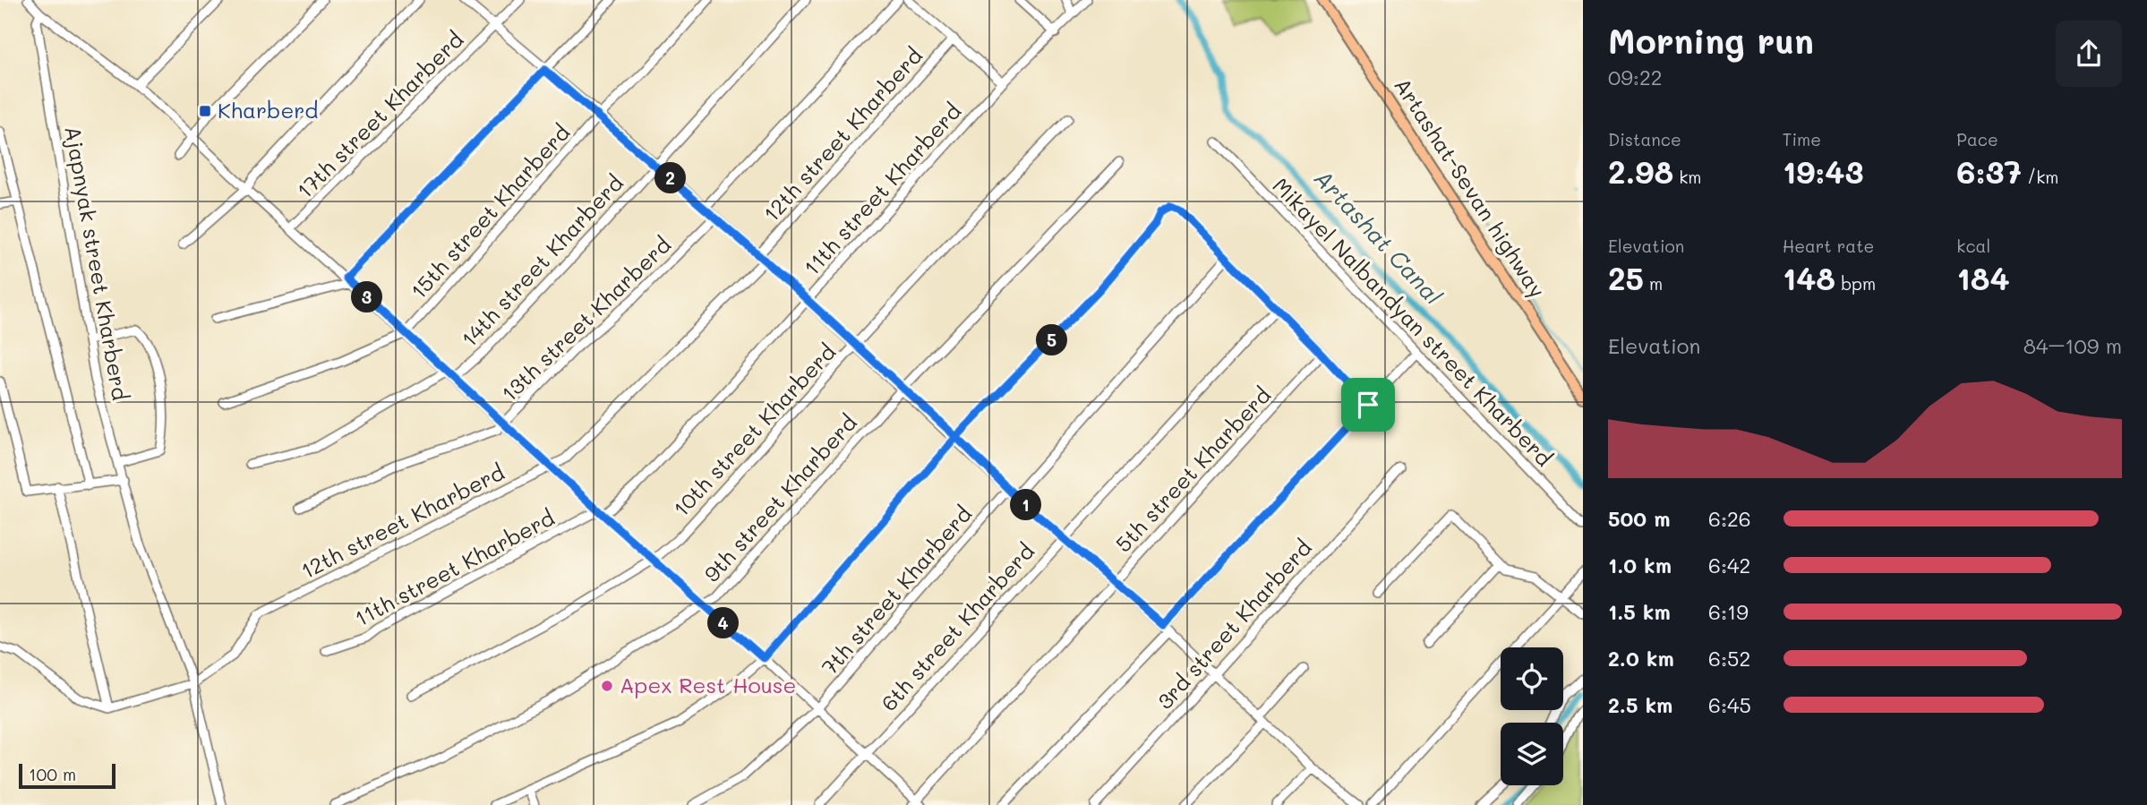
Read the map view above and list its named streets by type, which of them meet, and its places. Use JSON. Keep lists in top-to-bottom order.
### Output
{
  "streets": {
    "main road": ["Artashat-Sevan highway"],
    "street": [
      "17th street Kharberd",
      "12th street Kharberd",
      "11th street Kharberd",
      "15th street Kharberd",
      "14th street Kharberd",
      "Ajapnyak street Kharberd",
      "13th street Kharberd",
      "Mikayel Nalbandyan street Kharberd",
      "10th street Kharberd",
      "5th street Kharberd",
      "9th street Kharberd",
      "7th street Kharberd",
      "3rd street Kharberd",
      "6th street Kharberd"
    ]
  },
  "crossings": [
    ["12th street Kharberd", "Ajapnyak street Kharberd"]
  ],
  "water": ["Artashat Canal"],
  "places": {
    "transit": ["Kharberd"],
    "other": ["Apex Rest House"]
  },
  "scale_bar": "100 m",
  "page": {
    "heading": ["Morning run", "09:22"],
    "stats": [
      ["Distance", "2.98 km"],
      ["Time", "19:43"],
      ["Pace", "6:37 /km"],
      ["Elevation", "25 m"],
      ["Heart rate", "148 bpm"],
      ["kcal", "184"]
    ],
    "pins": [
      "2",
      "3",
      "5",
      "1",
      "4"
    ],
    "chart": ["Elevation", "84–109 m"],
    "list": [
      {
        "name": "500 m",
        "note": "6:26"
      },
      {
        "name": "1.0 km",
        "note": "6:42"
      },
      {
        "name": "1.5 km",
        "note": "6:19"
      },
      {
        "name": "2.0 km",
        "note": "6:52"
      },
      {
        "name": "2.5 km",
        "note": "6:45"
      }
    ],
    "scale": "100 m"
  }
}
